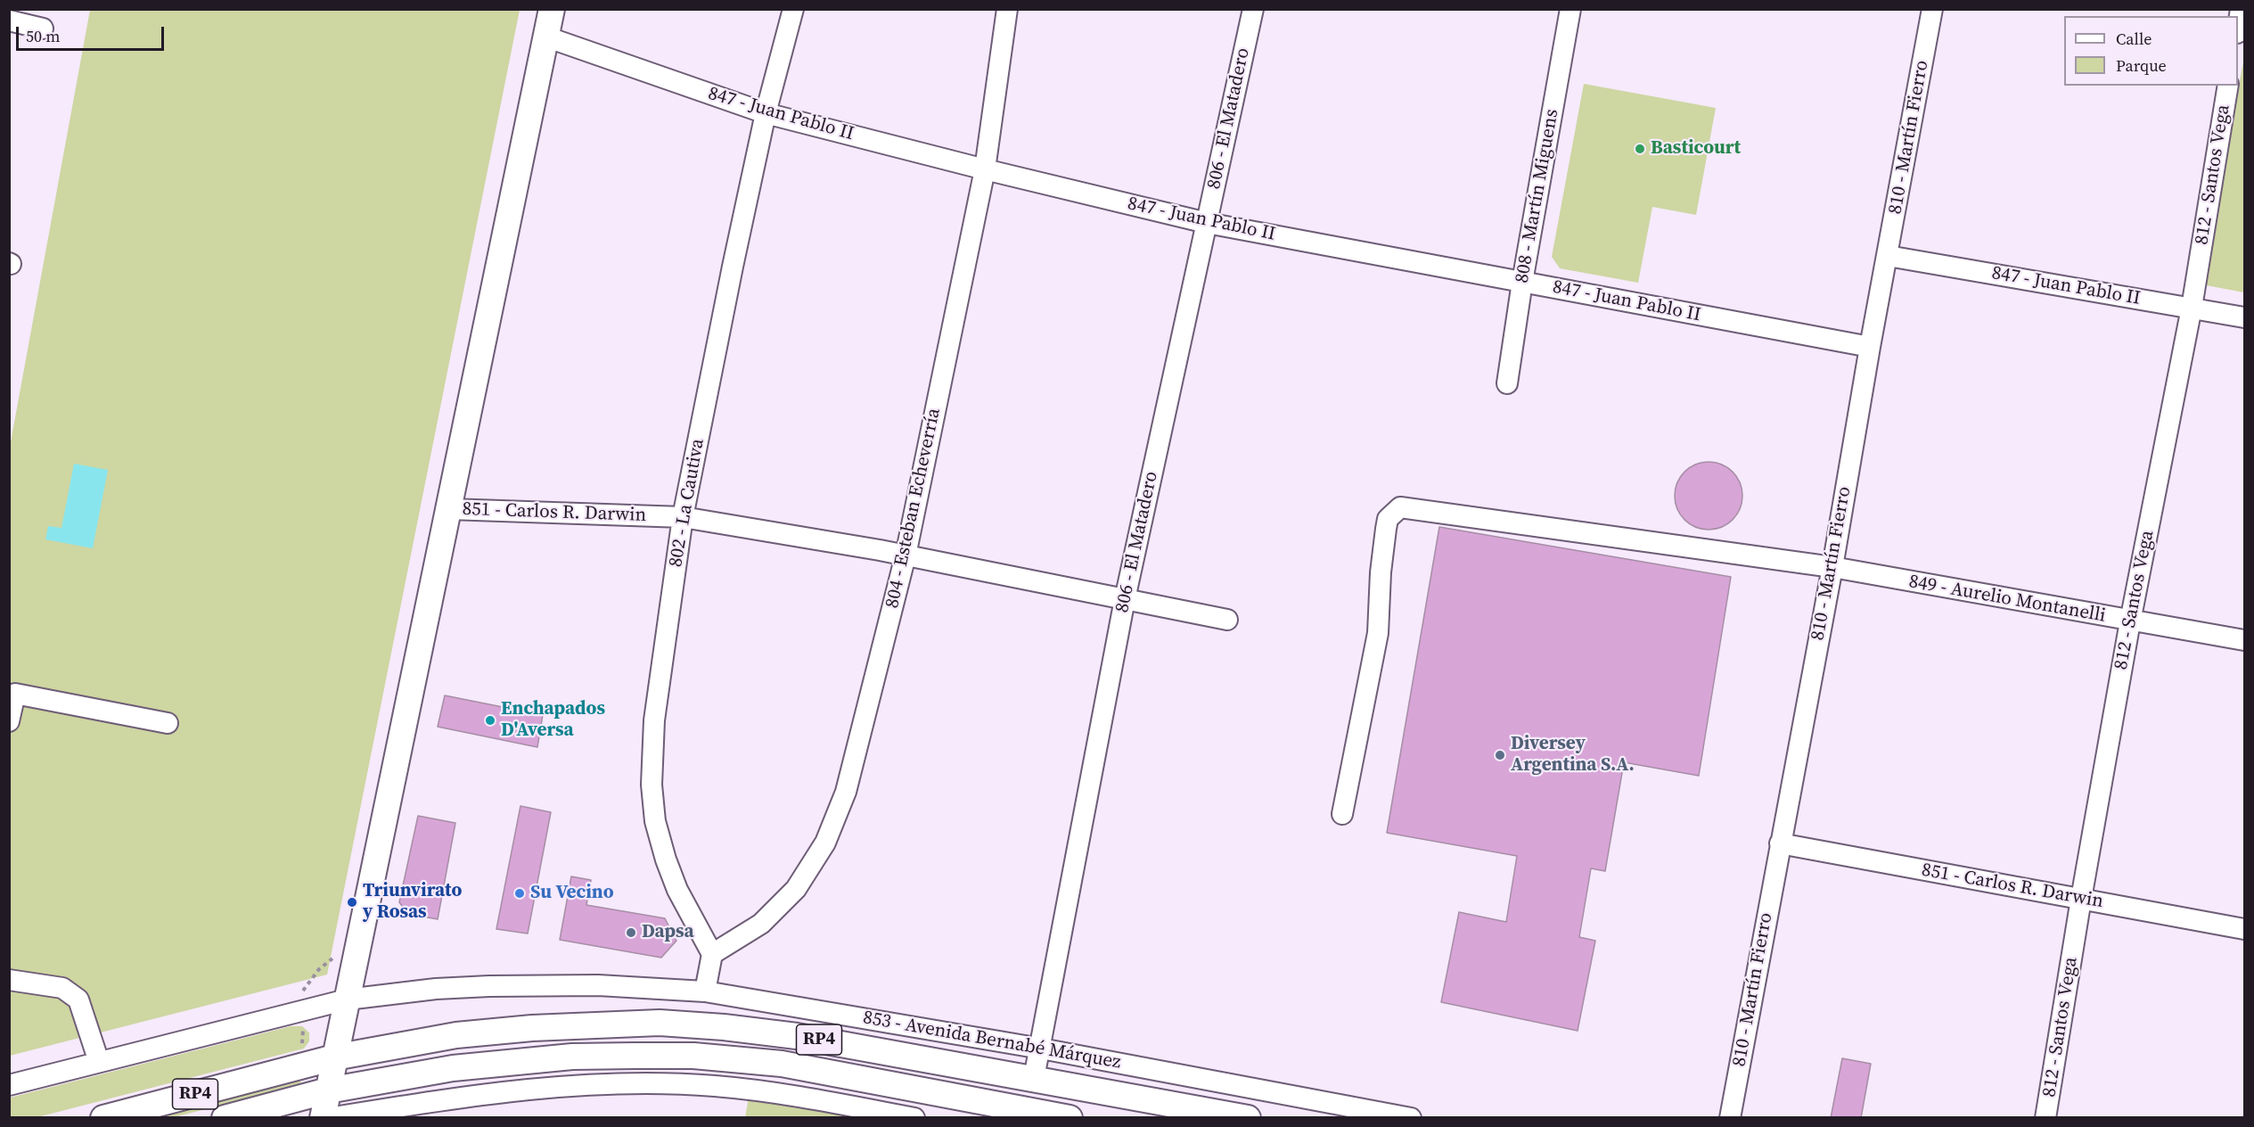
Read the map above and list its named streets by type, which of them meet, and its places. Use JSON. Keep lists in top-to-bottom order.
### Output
{
  "streets": {
    "main road": ["RP4", "853 - Avenida Bernabé Márquez"],
    "street": [
      "847 - Juan Pablo II",
      "806 - El Matadero",
      "810 - Martín Fierro",
      "812 - Santos Vega",
      "808 - Martín Miguens",
      "802 - La Cautiva",
      "804 - Esteban Echeverría",
      "851 - Carlos R. Darwin",
      "849 - Aurelio Montanelli"
    ]
  },
  "crossings": [
    ["847 - Juan Pablo II", "806 - El Matadero"],
    ["847 - Juan Pablo II", "810 - Martín Fierro"],
    ["847 - Juan Pablo II", "812 - Santos Vega"],
    ["847 - Juan Pablo II", "808 - Martín Miguens"],
    ["847 - Juan Pablo II", "802 - La Cautiva"],
    ["847 - Juan Pablo II", "804 - Esteban Echeverría"],
    ["806 - El Matadero", "851 - Carlos R. Darwin"],
    ["806 - El Matadero", "853 - Avenida Bernabé Márquez"],
    ["810 - Martín Fierro", "851 - Carlos R. Darwin"],
    ["810 - Martín Fierro", "849 - Aurelio Montanelli"],
    ["812 - Santos Vega", "851 - Carlos R. Darwin"],
    ["812 - Santos Vega", "849 - Aurelio Montanelli"],
    ["802 - La Cautiva", "804 - Esteban Echeverría"],
    ["802 - La Cautiva", "851 - Carlos R. Darwin"],
    ["804 - Esteban Echeverría", "851 - Carlos R. Darwin"],
    ["RP4", "853 - Avenida Bernabé Márquez"]
  ],
  "places": [
    "Basticourt",
    "Enchapados D'Aversa",
    "Diversey Argentina S.A.",
    "Su Vecino",
    "Triunvirato y Rosas",
    "Dapsa"
  ],
  "legend": ["Calle", "Parque"],
  "scale_bar": "50 m"
}
